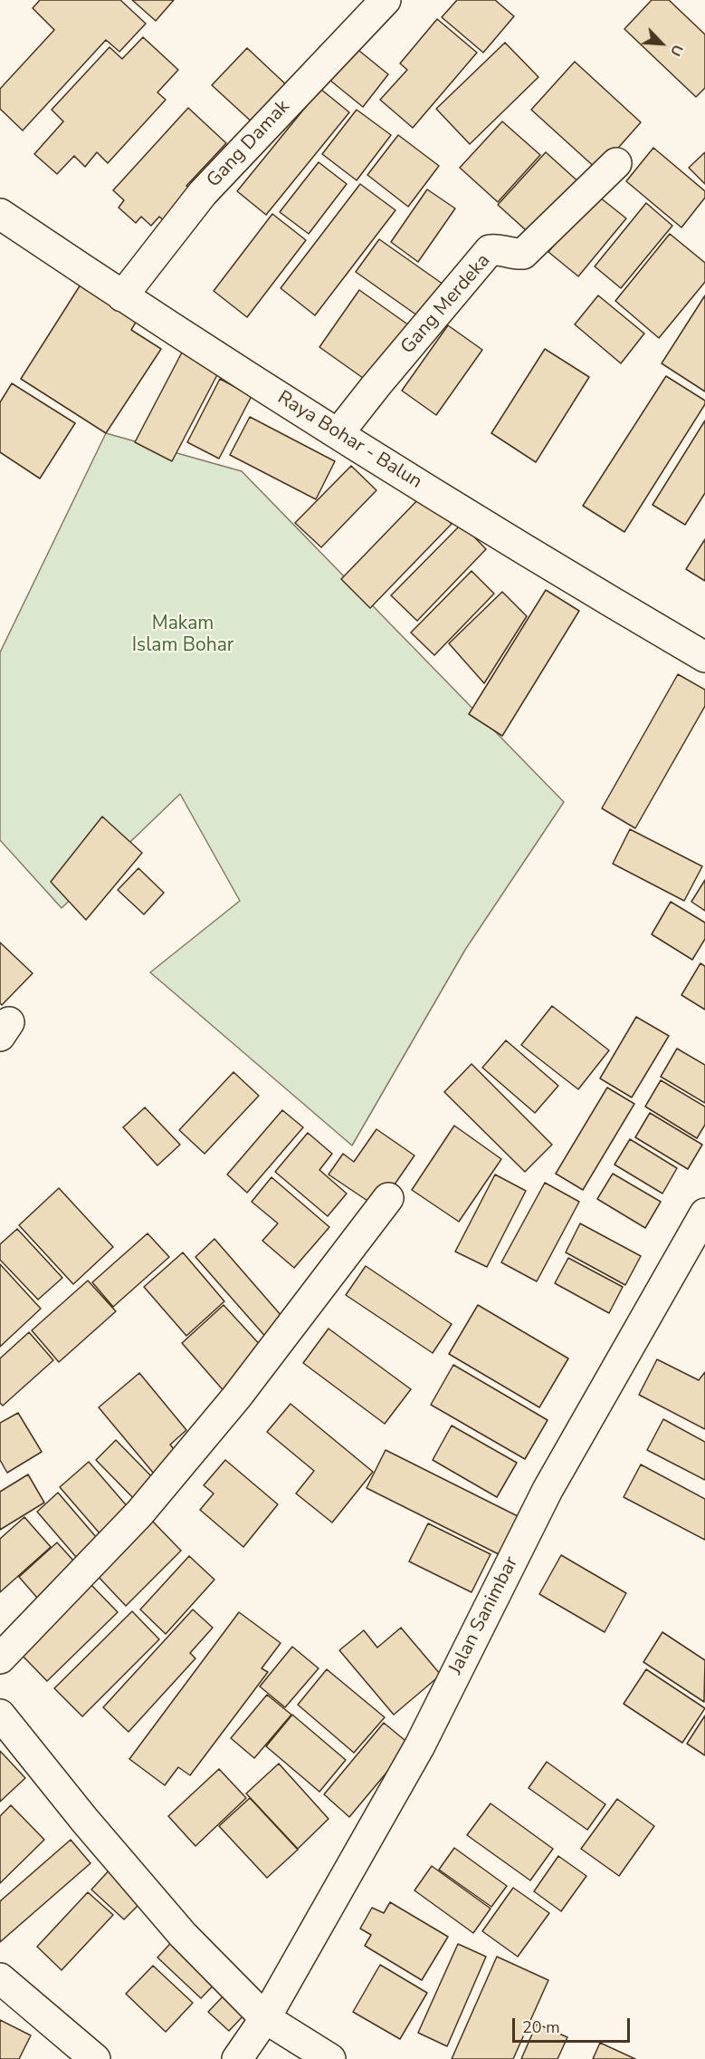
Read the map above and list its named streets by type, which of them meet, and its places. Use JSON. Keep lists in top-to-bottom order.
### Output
{
  "streets": {
    "street": [
      "Gang Damak",
      "Gang Merdeka",
      "Raya Bohar - Balun",
      "Jalan Sanimbar"
    ]
  },
  "crossings": [
    ["Gang Damak", "Raya Bohar - Balun"],
    ["Gang Merdeka", "Raya Bohar - Balun"]
  ],
  "parks": ["Makam Islam Bohar"],
  "scale_bar": "20 m",
  "north": "bottom right"
}
